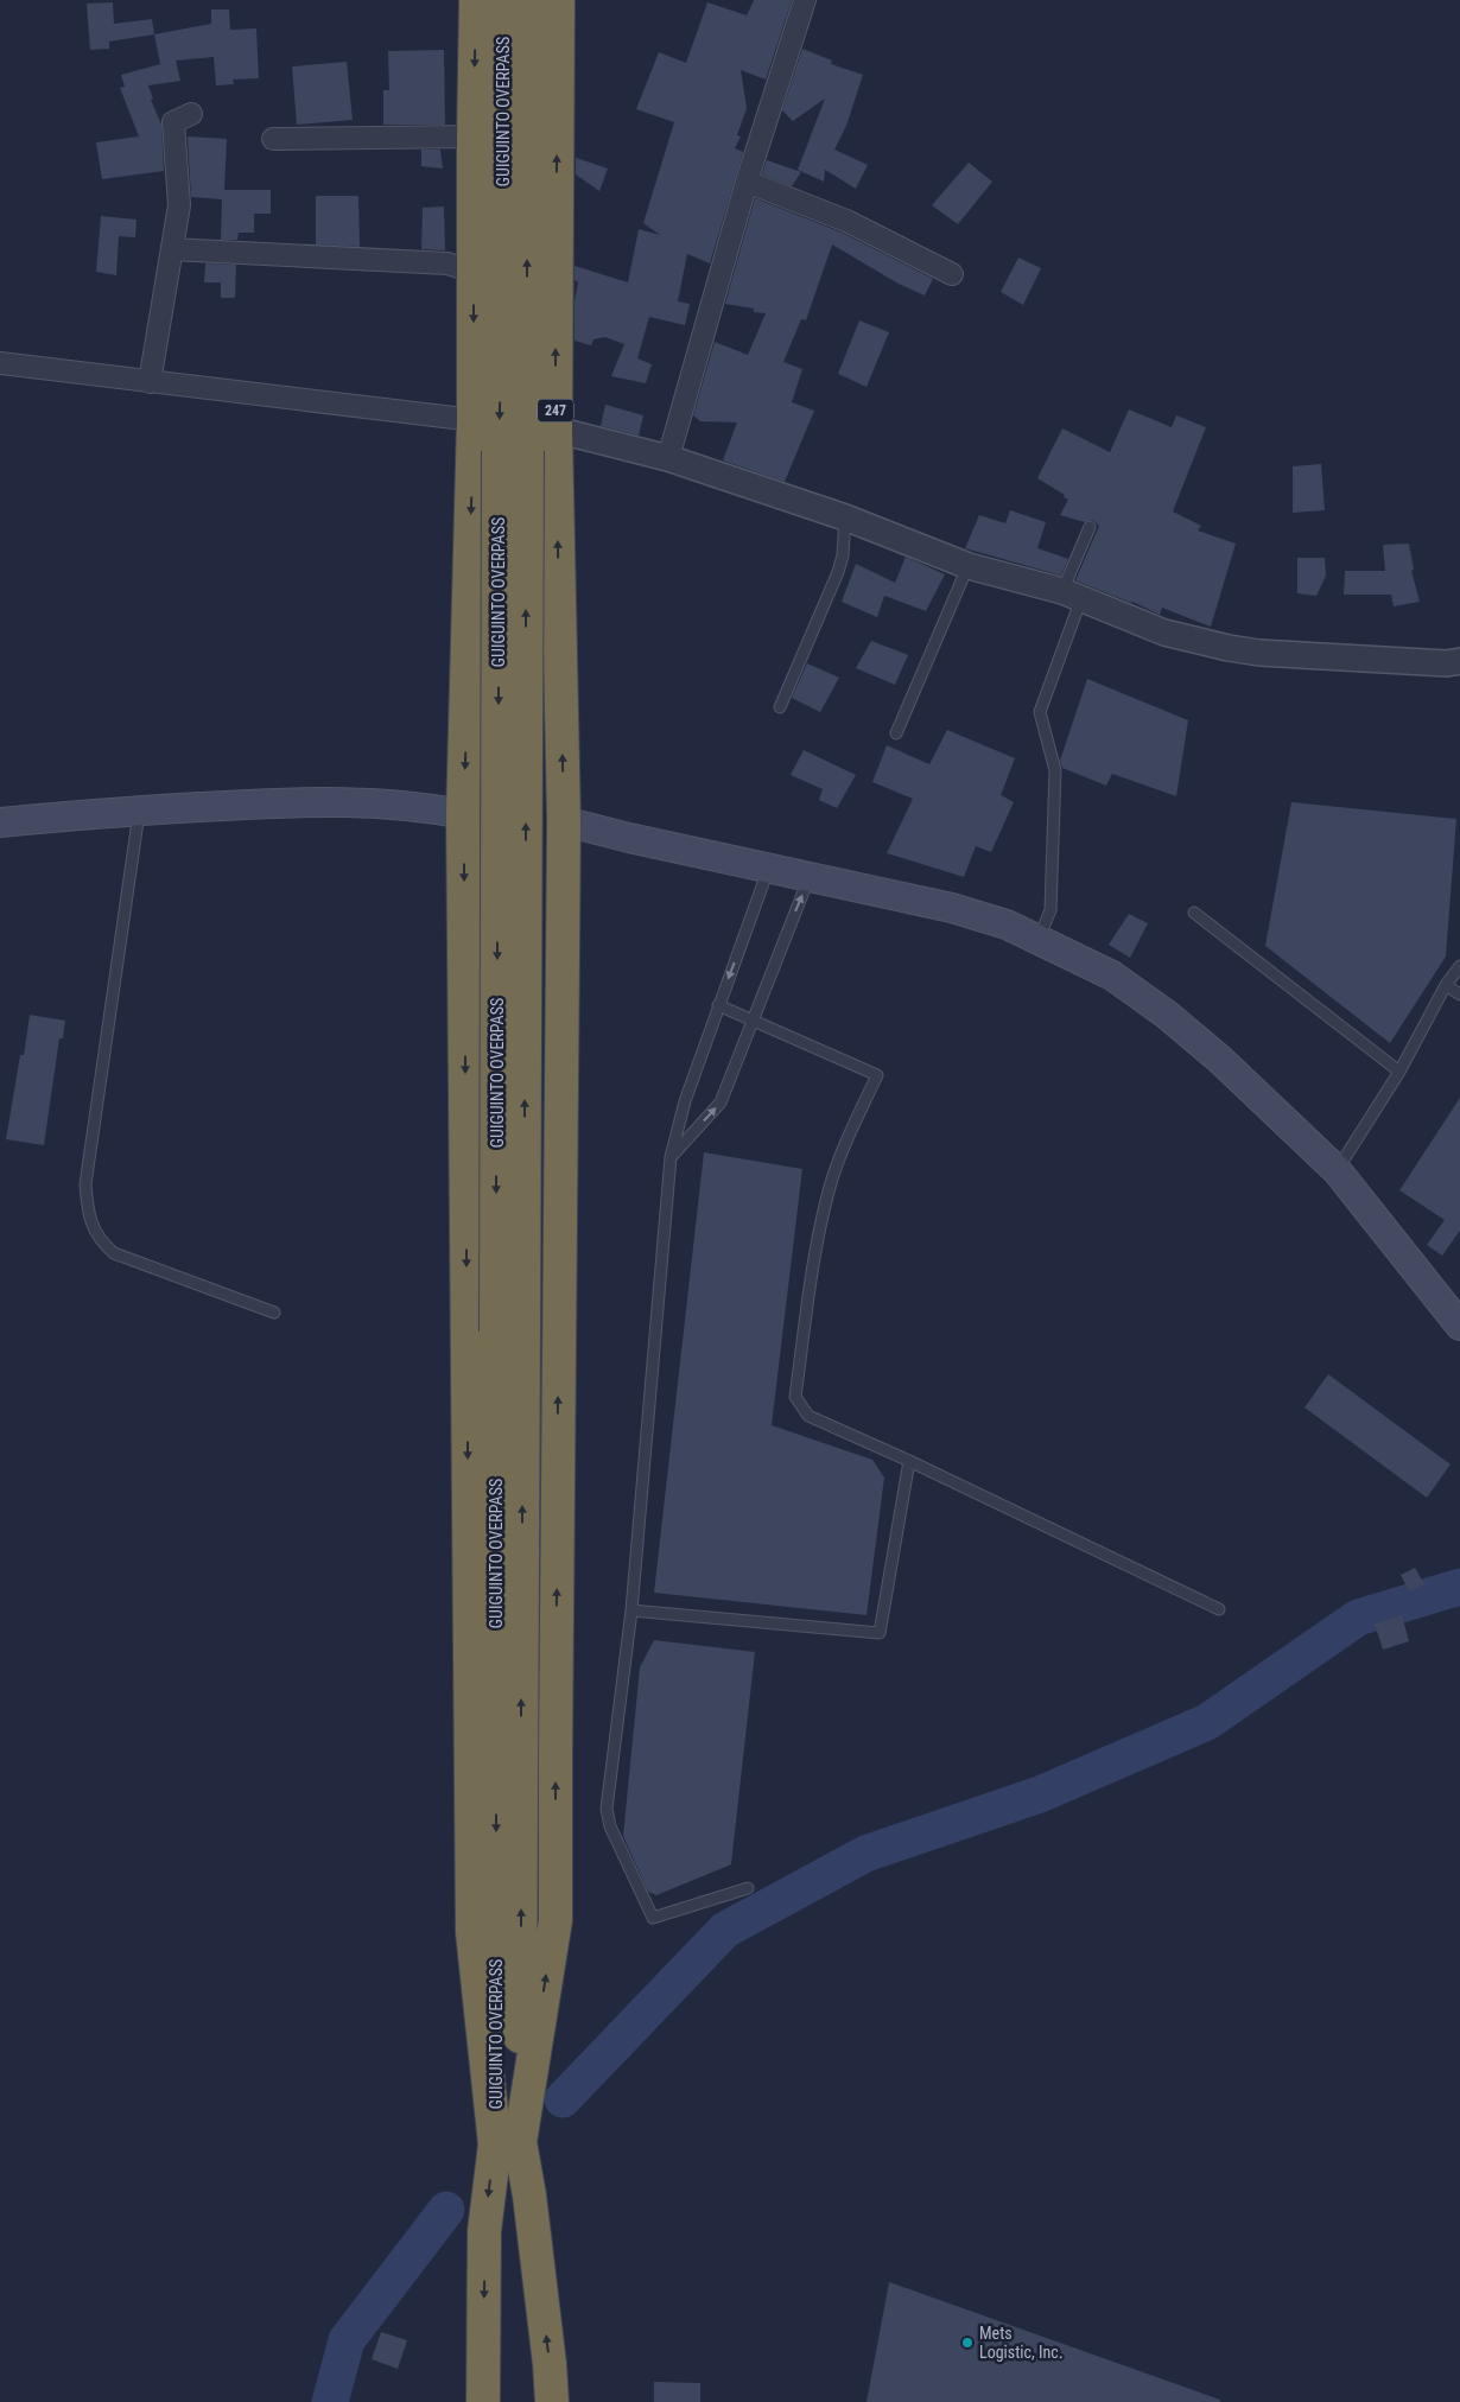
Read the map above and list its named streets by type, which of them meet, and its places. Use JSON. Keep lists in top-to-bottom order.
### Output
{
  "streets": {
    "highway": ["GUIGUINTO OVERPASS", "247"]
  },
  "places": ["Mets Logistic, Inc."]
}
